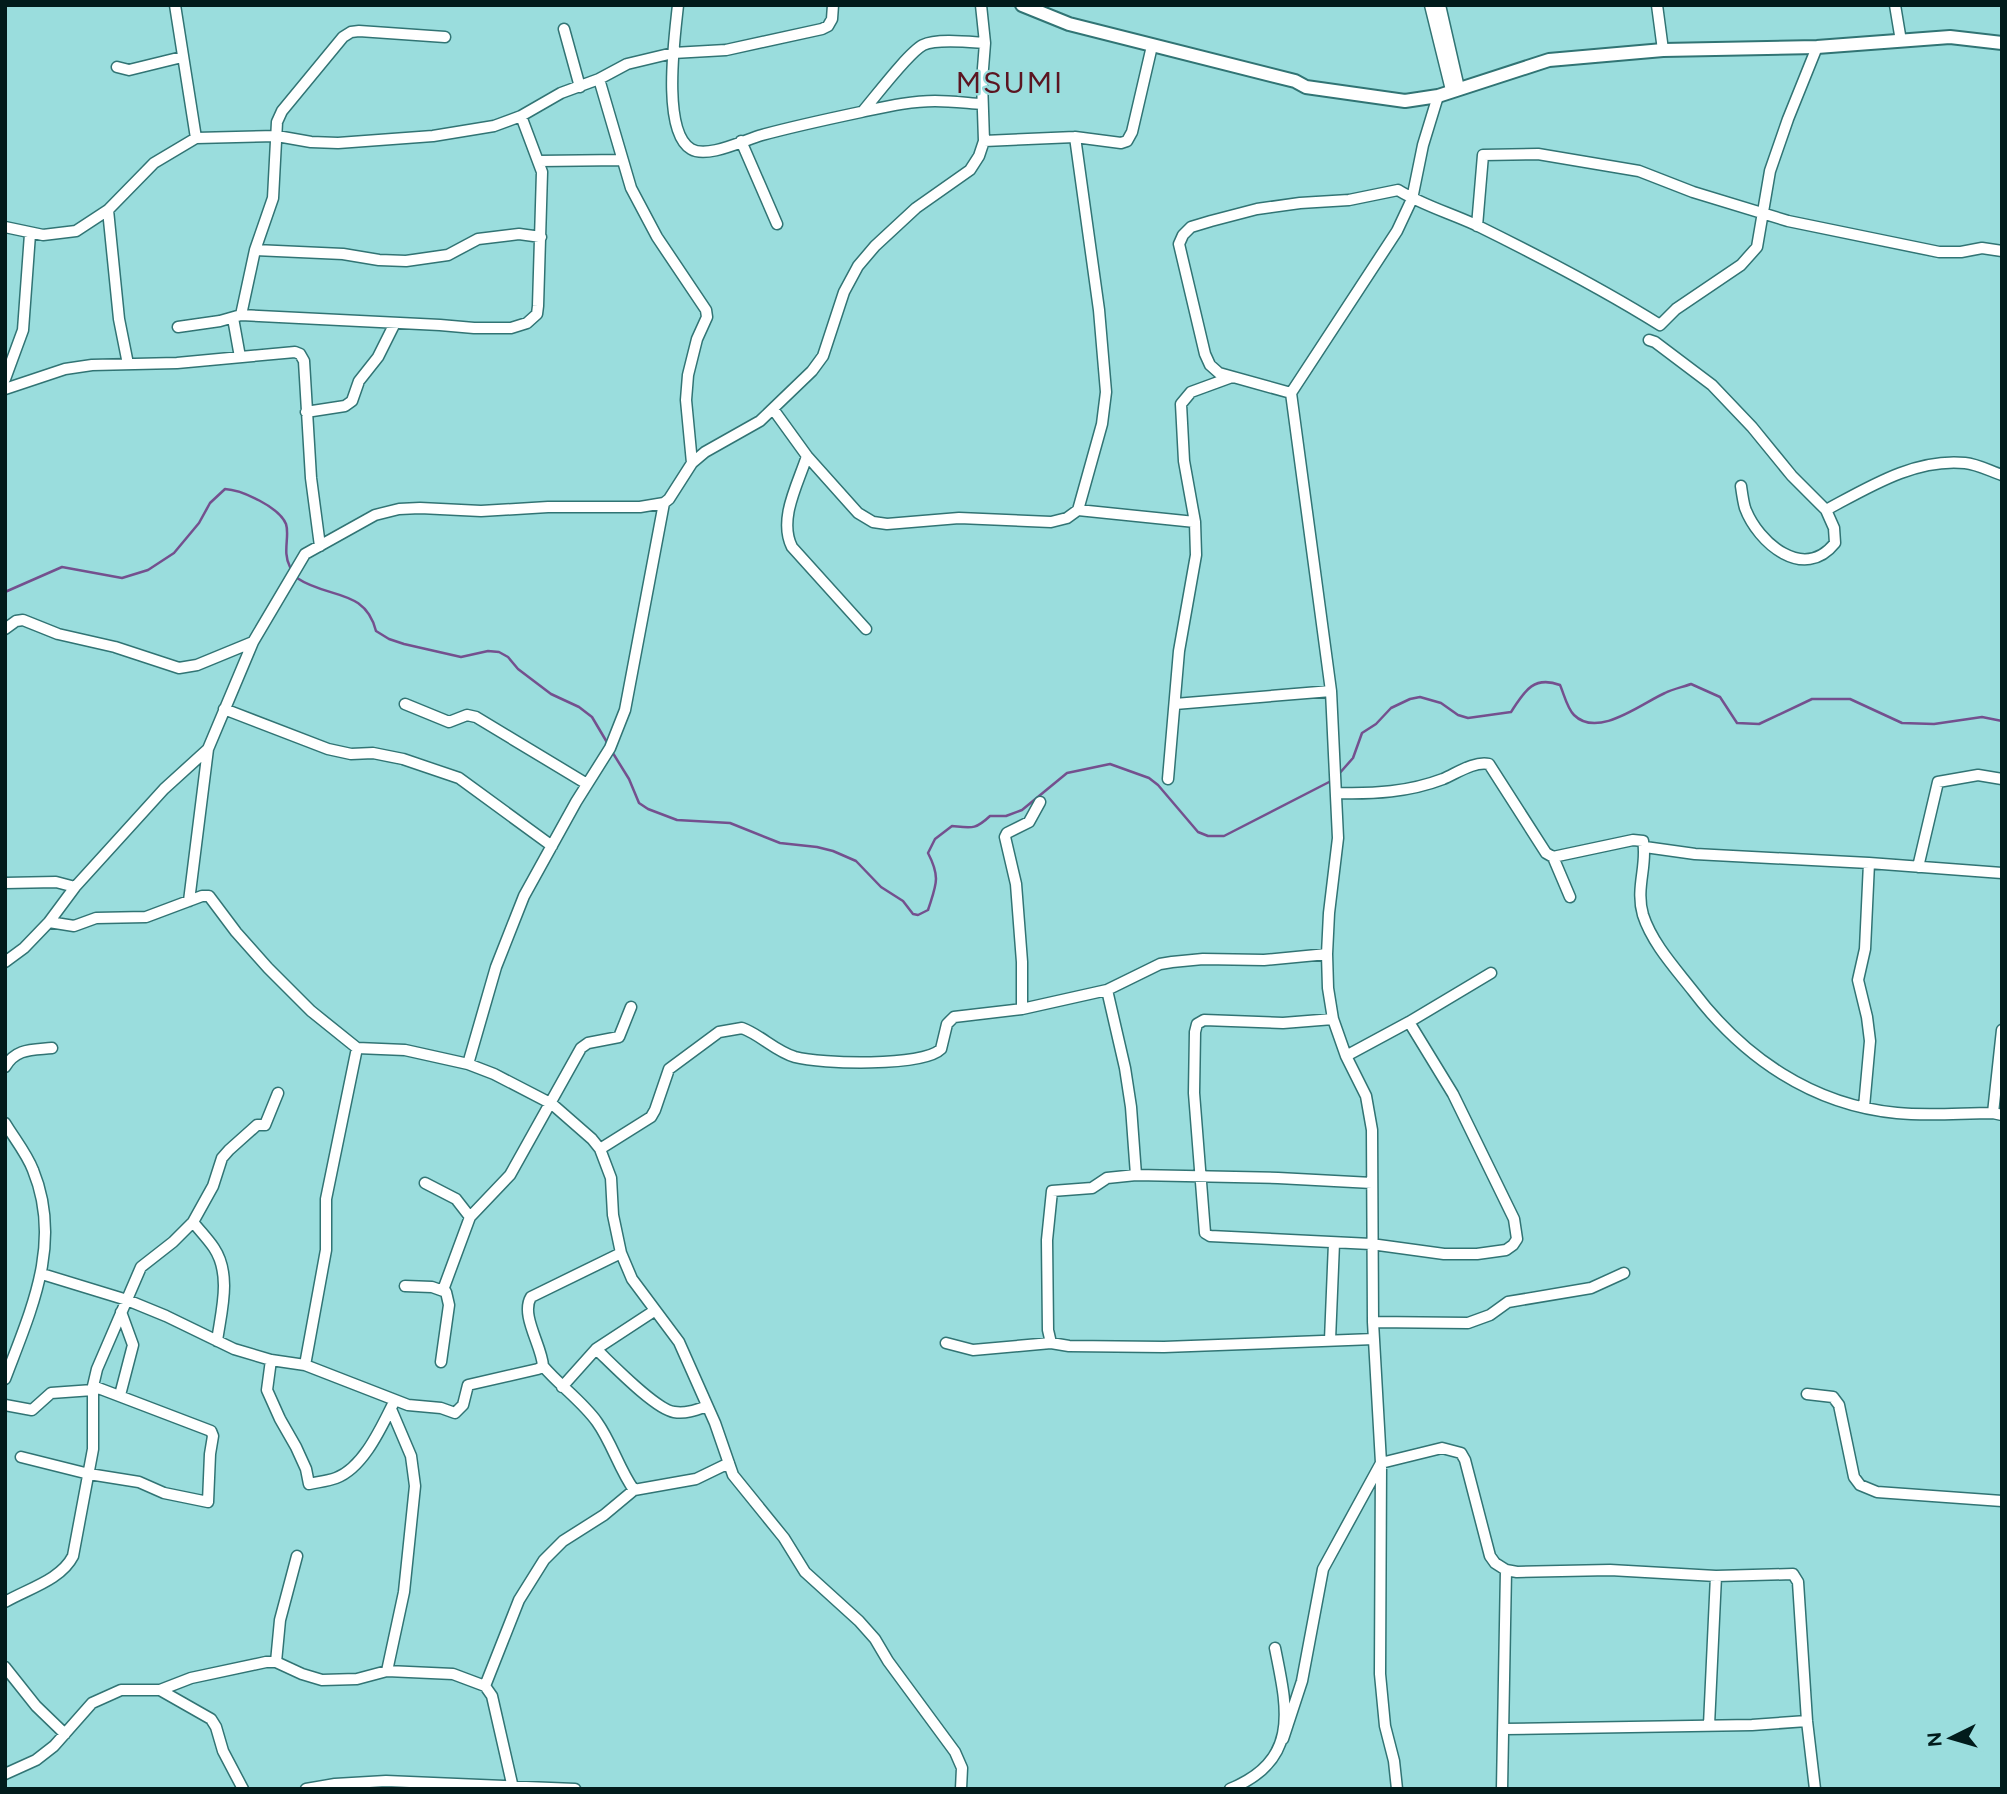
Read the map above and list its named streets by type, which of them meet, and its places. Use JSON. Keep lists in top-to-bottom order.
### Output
{
  "districts": ["MSUMI"],
  "north": "left"
}
